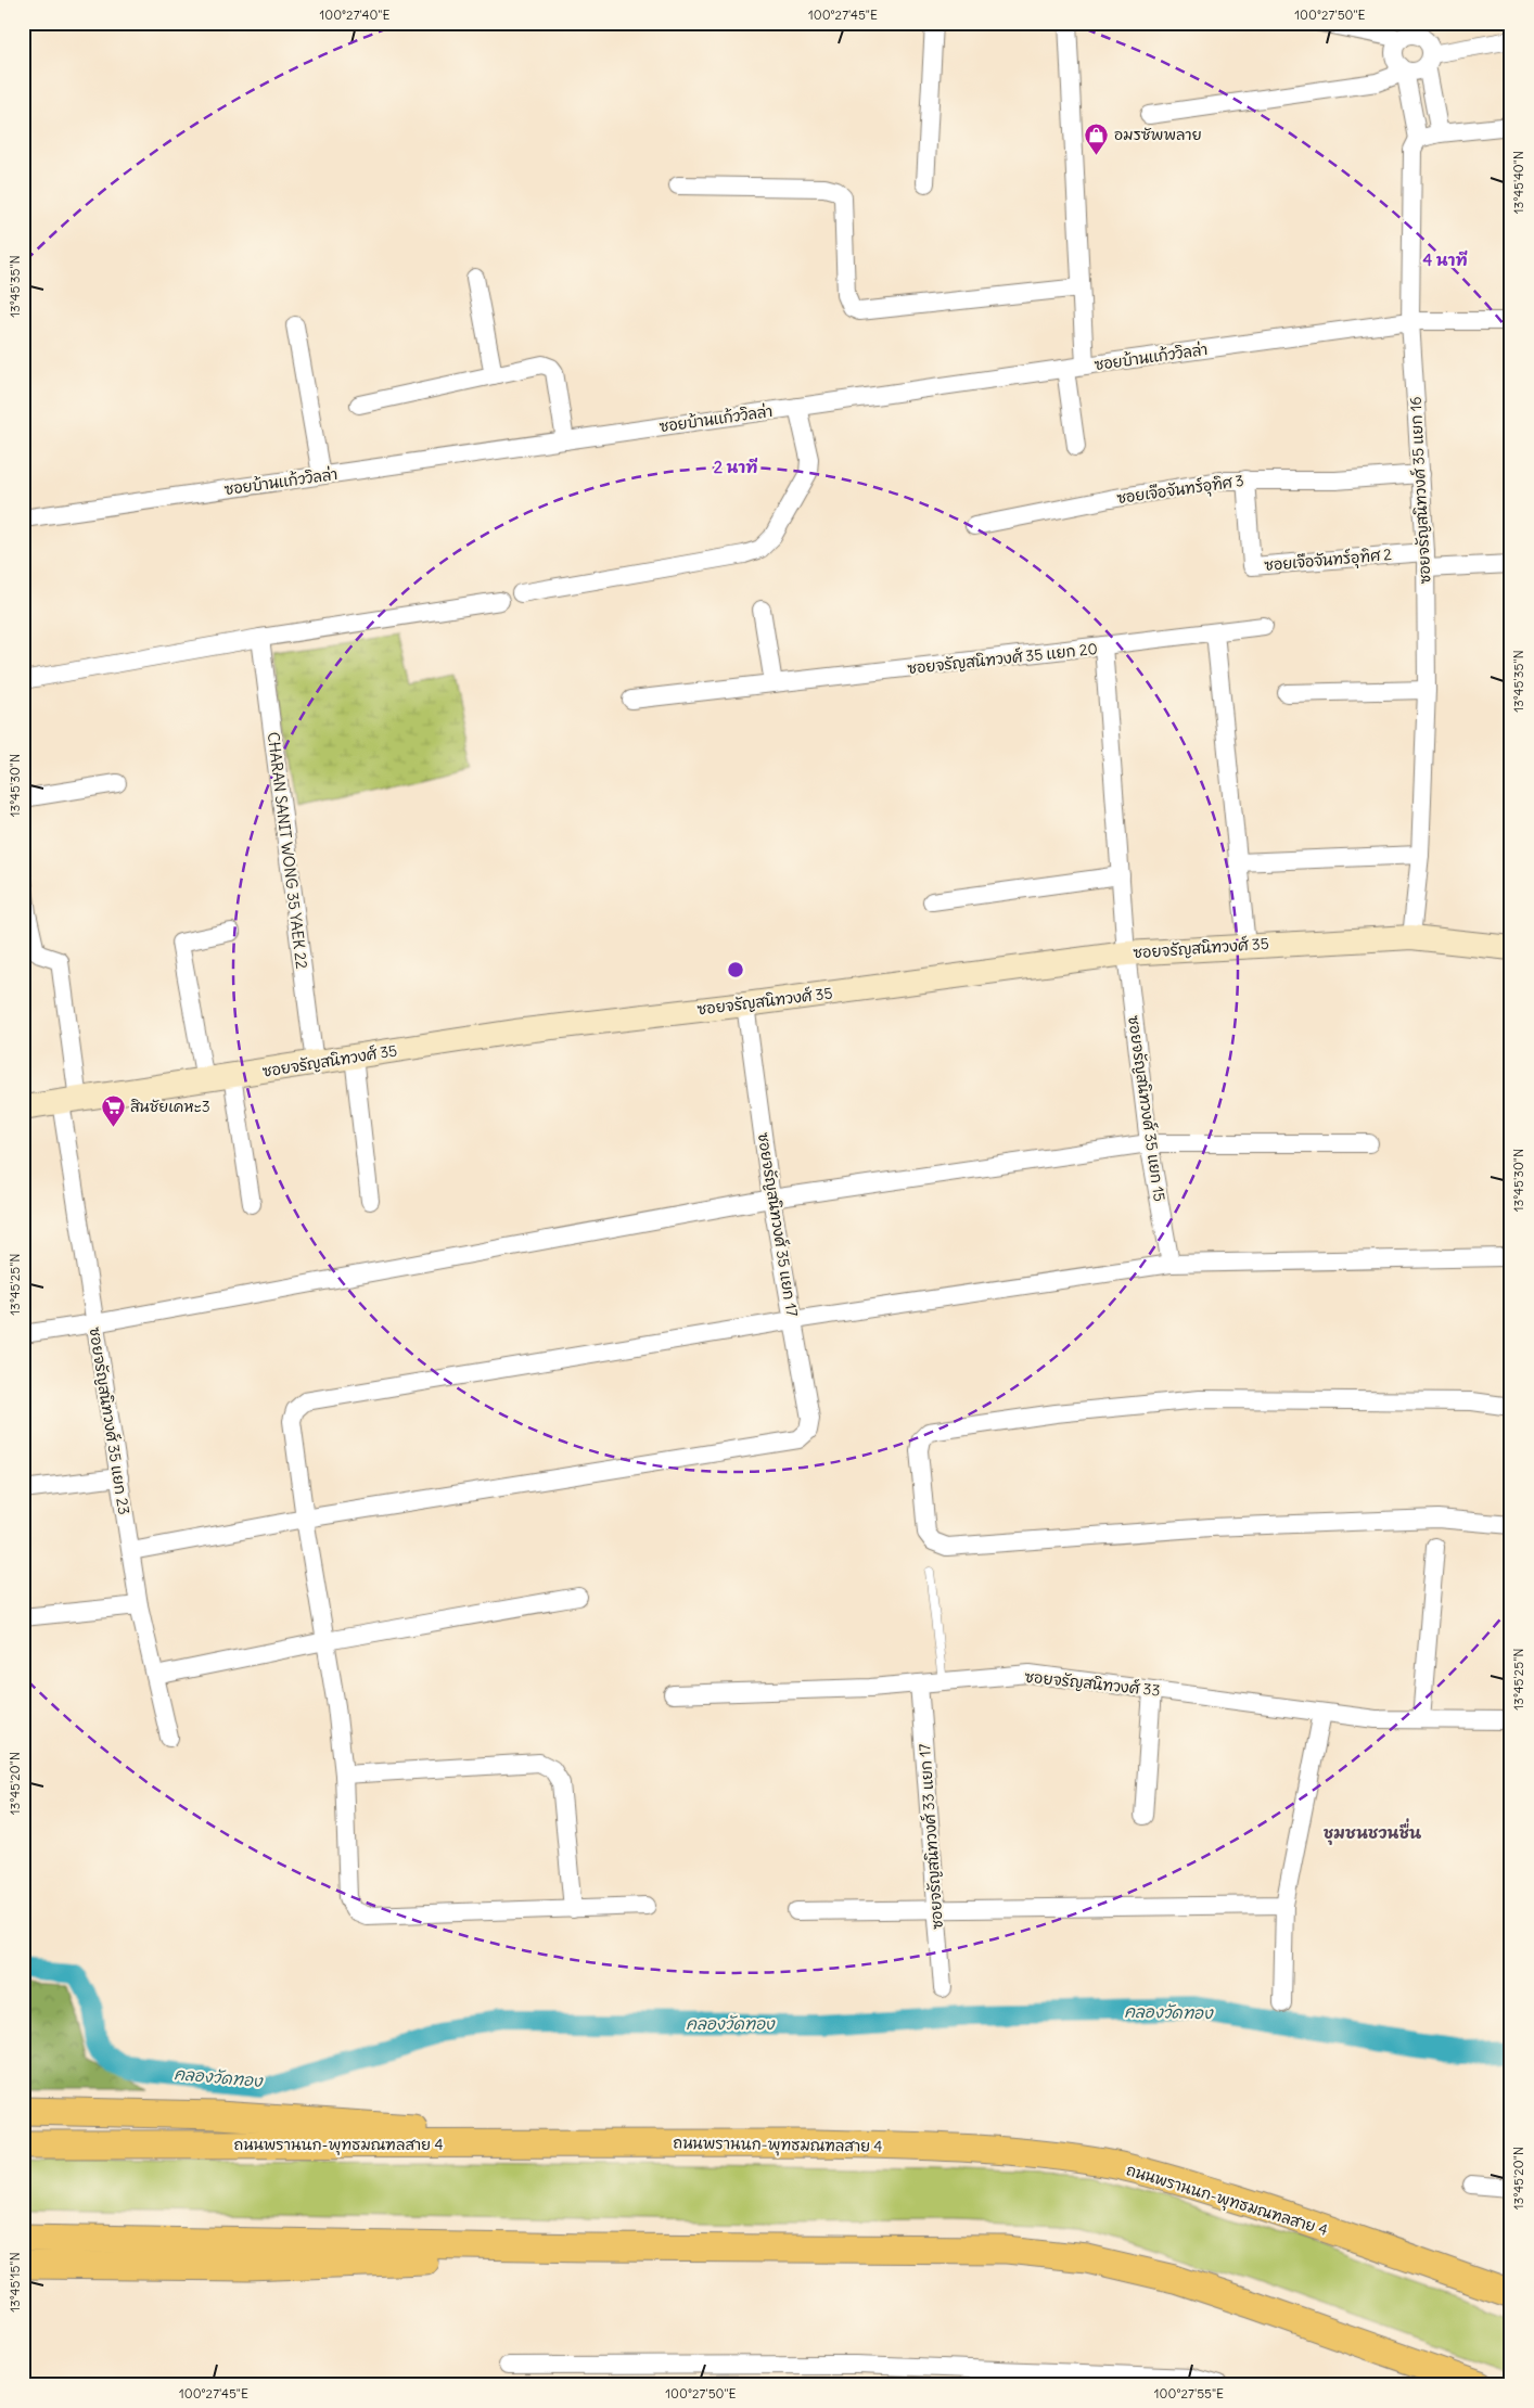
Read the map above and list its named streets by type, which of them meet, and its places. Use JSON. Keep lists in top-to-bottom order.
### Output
{
  "streets": {
    "main road": ["ถนนพรานนก-พุทธมณฑลสาย 4"],
    "street": [
      "ซอยบ้านแก้ววิลล่า",
      "ซอยเจือจันทร์อุทิศ 3",
      "ซอยจรัญสนิทวงศ์ 35 แยก 16",
      "ซอยเจือจันทร์อุทิศ 2",
      "ซอยจรัญสนิทวงศ์ 35 แยก 20",
      "CHARAN SANIT WONG 35 YAEK 22",
      "ซอยจรัญสนิทวงศ์ 35",
      "ซอยจรัญสนิทวงศ์ 35 แยก 15",
      "ซอยจรัญสนิทวงศ์ 35 แยก 17",
      "ซอยจรัญสนิทวงศ์ 35 แยก 23",
      "ซอยจรัญสนิทวงศ์ 33",
      "ซอยจรัญสนิทวงศ์ 33 แยก 17"
    ]
  },
  "crossings": [
    ["ซอยบ้านแก้ววิลล่า", "ซอยจรัญสนิทวงศ์ 35 แยก 16"],
    ["ซอยเจือจันทร์อุทิศ 3", "ซอยจรัญสนิทวงศ์ 35 แยก 16"],
    ["ซอยเจือจันทร์อุทิศ 3", "ซอยเจือจันทร์อุทิศ 2"],
    ["ซอยจรัญสนิทวงศ์ 35 แยก 16", "ซอยเจือจันทร์อุทิศ 2"],
    ["ซอยจรัญสนิทวงศ์ 35 แยก 16", "ซอยจรัญสนิทวงศ์ 35"],
    ["ซอยจรัญสนิทวงศ์ 35 แยก 20", "ซอยจรัญสนิทวงศ์ 35"],
    ["ซอยจรัญสนิทวงศ์ 35 แยก 20", "ซอยจรัญสนิทวงศ์ 35 แยก 15"],
    ["CHARAN SANIT WONG 35 YAEK 22", "ซอยจรัญสนิทวงศ์ 35"],
    ["ซอยจรัญสนิทวงศ์ 35", "ซอยจรัญสนิทวงศ์ 35 แยก 15"],
    ["ซอยจรัญสนิทวงศ์ 35", "ซอยจรัญสนิทวงศ์ 35 แยก 17"],
    ["ซอยจรัญสนิทวงศ์ 35", "ซอยจรัญสนิทวงศ์ 35 แยก 23"],
    ["ซอยจรัญสนิทวงศ์ 33", "ซอยจรัญสนิทวงศ์ 33 แยก 17"]
  ],
  "districts": ["ชุมชนชวนชื่น"],
  "water": ["คลองวัดทอง"],
  "places": {
    "shop": ["อมรซัพพลาย"],
    "supermarket": ["สินชัยเคหะ3"]
  },
  "coordinates": [
    "100°27'40\"E",
    "100°27'45\"E",
    "100°27'50\"E",
    "13°45'40\"N",
    "13°45'35\"N",
    "13°45'30\"N",
    "13°45'25\"N",
    "13°45'20\"N",
    "13°45'15\"N",
    "100°27'55\"E"
  ],
  "rings": ["4 นาที", "2 นาที"]
}
